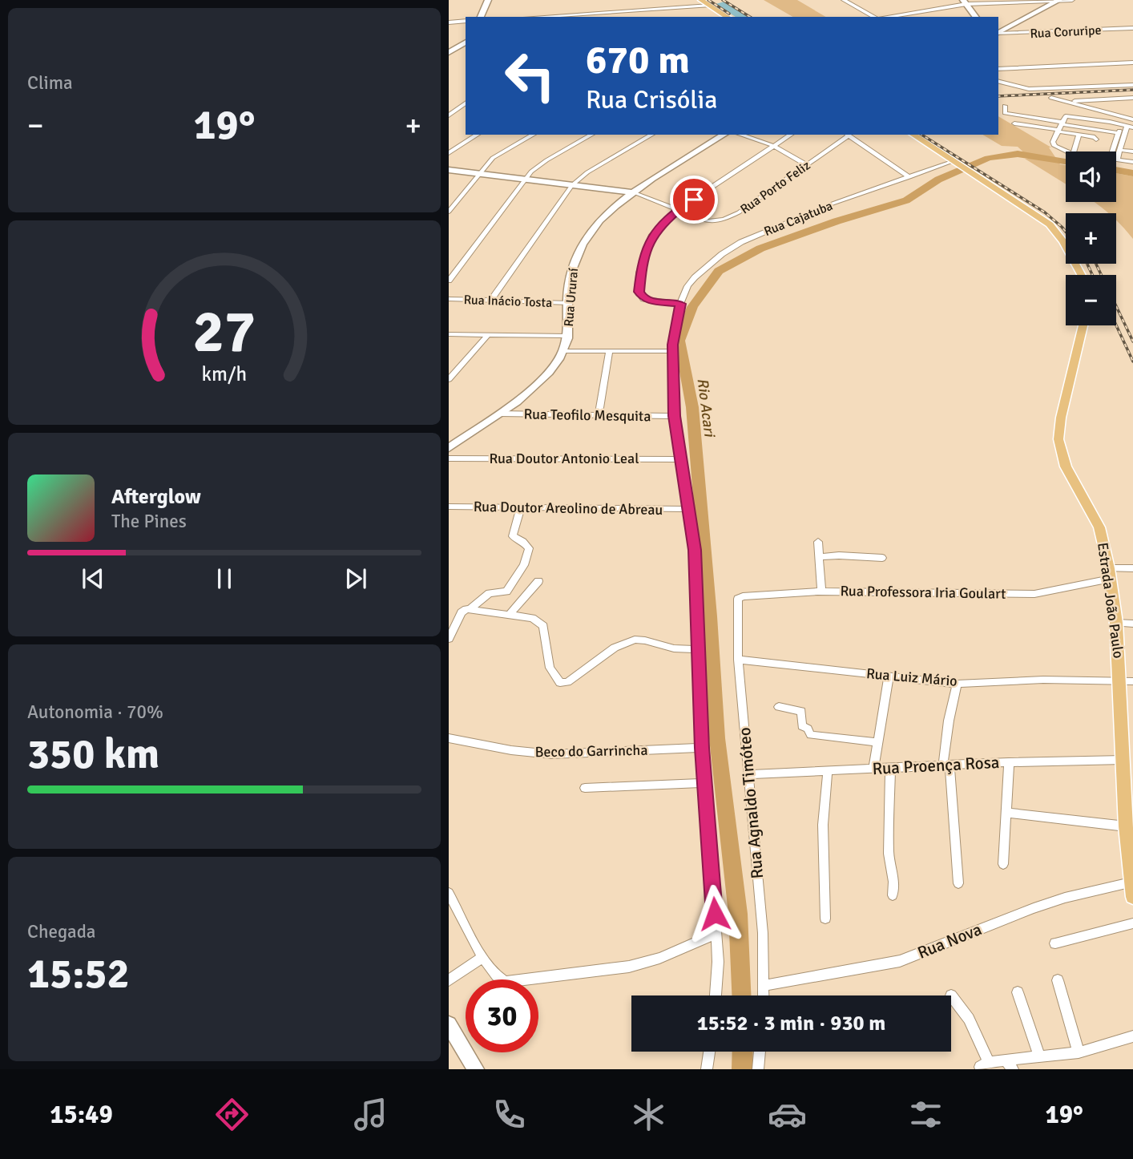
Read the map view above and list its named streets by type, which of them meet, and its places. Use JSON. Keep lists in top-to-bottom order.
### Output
{
  "streets": {
    "main road": ["Estrada João Paulo"],
    "street": [
      "Rua Coruripe",
      "Rua Porto Feliz",
      "Rua Cajatuba",
      "Rua Ururaí",
      "Rua Inácio Tosta",
      "Rua Teofilo Mesquita",
      "Rua Doutor Antonio Leal",
      "Rua Doutor Areolino de Abreau",
      "Rua Professora Iria Goulart",
      "Rua Luiz Mário",
      "Beco do Garrincha",
      "Rua Proença Rosa",
      "Rua Agnaldo Timóteo",
      "Rua Nova"
    ]
  },
  "crossings": [
    ["Rua Porto Feliz", "Rua Ururaí"],
    ["Rua Cajatuba", "Rua Teofilo Mesquita"],
    ["Rua Cajatuba", "Rua Doutor Antonio Leal"],
    ["Rua Cajatuba", "Rua Doutor Areolino de Abreau"],
    ["Rua Cajatuba", "Beco do Garrincha"],
    ["Rua Ururaí", "Rua Inácio Tosta"],
    ["Rua Ururaí", "Rua Teofilo Mesquita"],
    ["Rua Professora Iria Goulart", "Estrada João Paulo"],
    ["Rua Professora Iria Goulart", "Rua Agnaldo Timóteo"],
    ["Estrada João Paulo", "Rua Luiz Mário"],
    ["Estrada João Paulo", "Rua Proença Rosa"],
    ["Estrada João Paulo", "Rua Nova"],
    ["Rua Luiz Mário", "Rua Agnaldo Timóteo"],
    ["Rua Proença Rosa", "Rua Agnaldo Timóteo"],
    ["Rua Agnaldo Timóteo", "Rua Nova"]
  ],
  "water": ["Rio Acari"],
  "page": {
    "tile": [
      "Clima",
      ["Autonomia · 70%", "350 km"],
      ["Chegada", "15:52"]
    ],
    "turn": ["670 m", "Rua Crisólia"],
    "heat": ["−", "19°", "+"],
    "map_buttons": ["+", "−"],
    "song": ["Afterglow", "The Pines"],
    "limit": "30",
    "trip": "15:52 · 3 min · 930 m",
    "tabs": ["15:49", "19°"],
    "gauge": ["27", "km/h"]
  }
}
